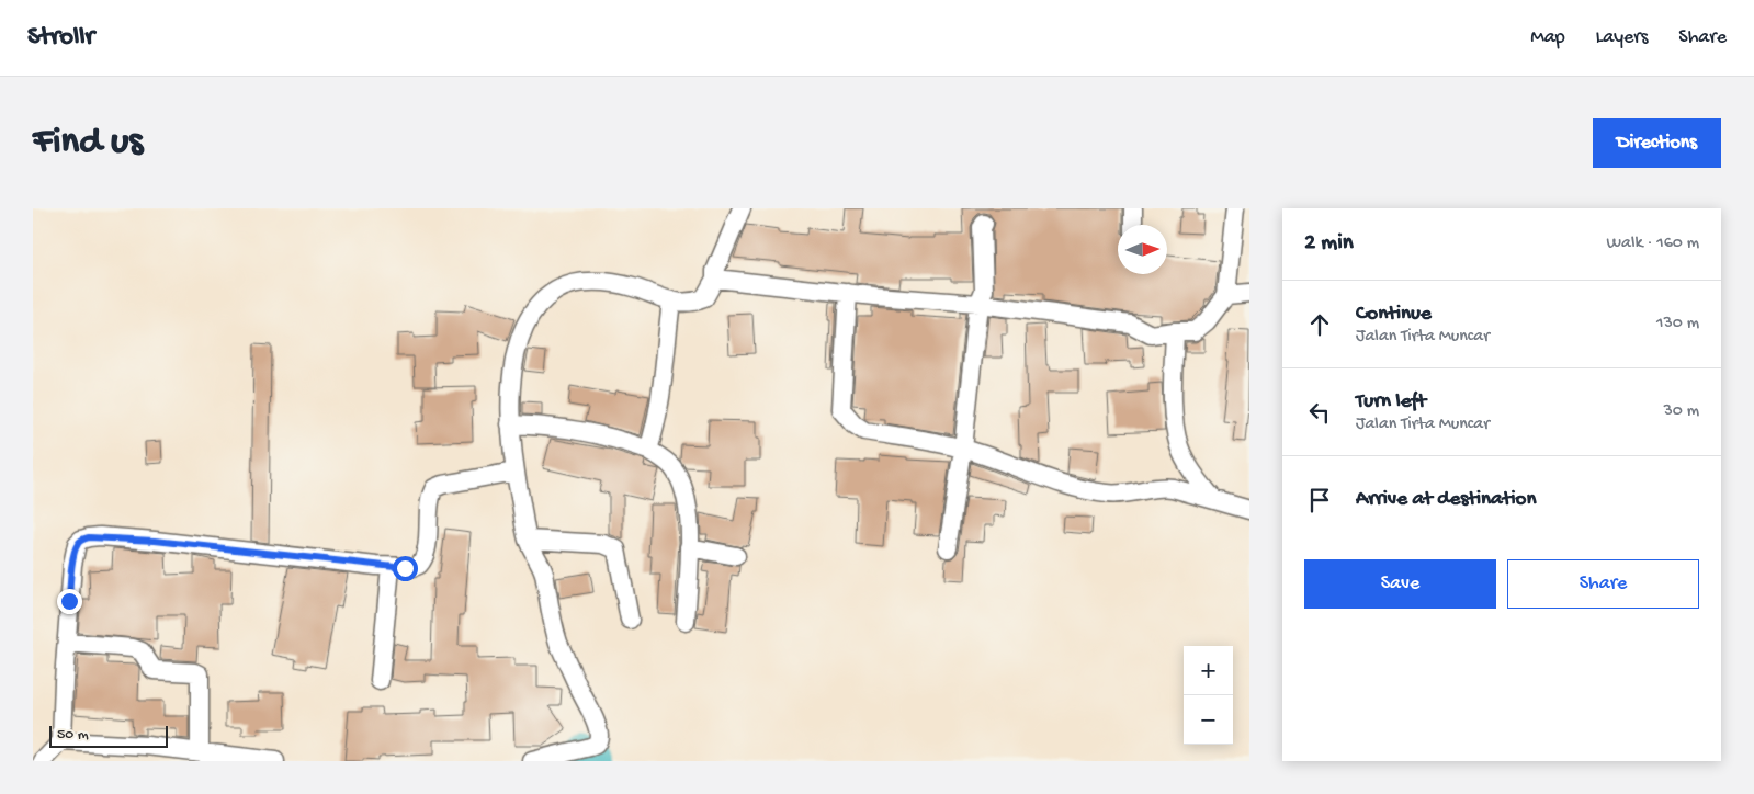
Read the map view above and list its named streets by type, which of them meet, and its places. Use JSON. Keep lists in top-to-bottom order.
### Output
{
  "scale_bar": "50 m",
  "north": "right",
  "page": {
    "header": "Strollr",
    "nav": ["Map", "Layers", "Share"],
    "buttons": [
      "Directions",
      ["Save", "Share"]
    ],
    "title": "Find us",
    "heading": ["2 min", "Walk · 160 m"],
    "list": [
      ["Continue", "Jalan Tirta Muncar", "130 m"],
      ["Turn left", "Jalan Tirta Muncar", "30 m"],
      "Arrive at destination"
    ],
    "map_buttons": ["+", "−"],
    "scale": "50 m"
  }
}
